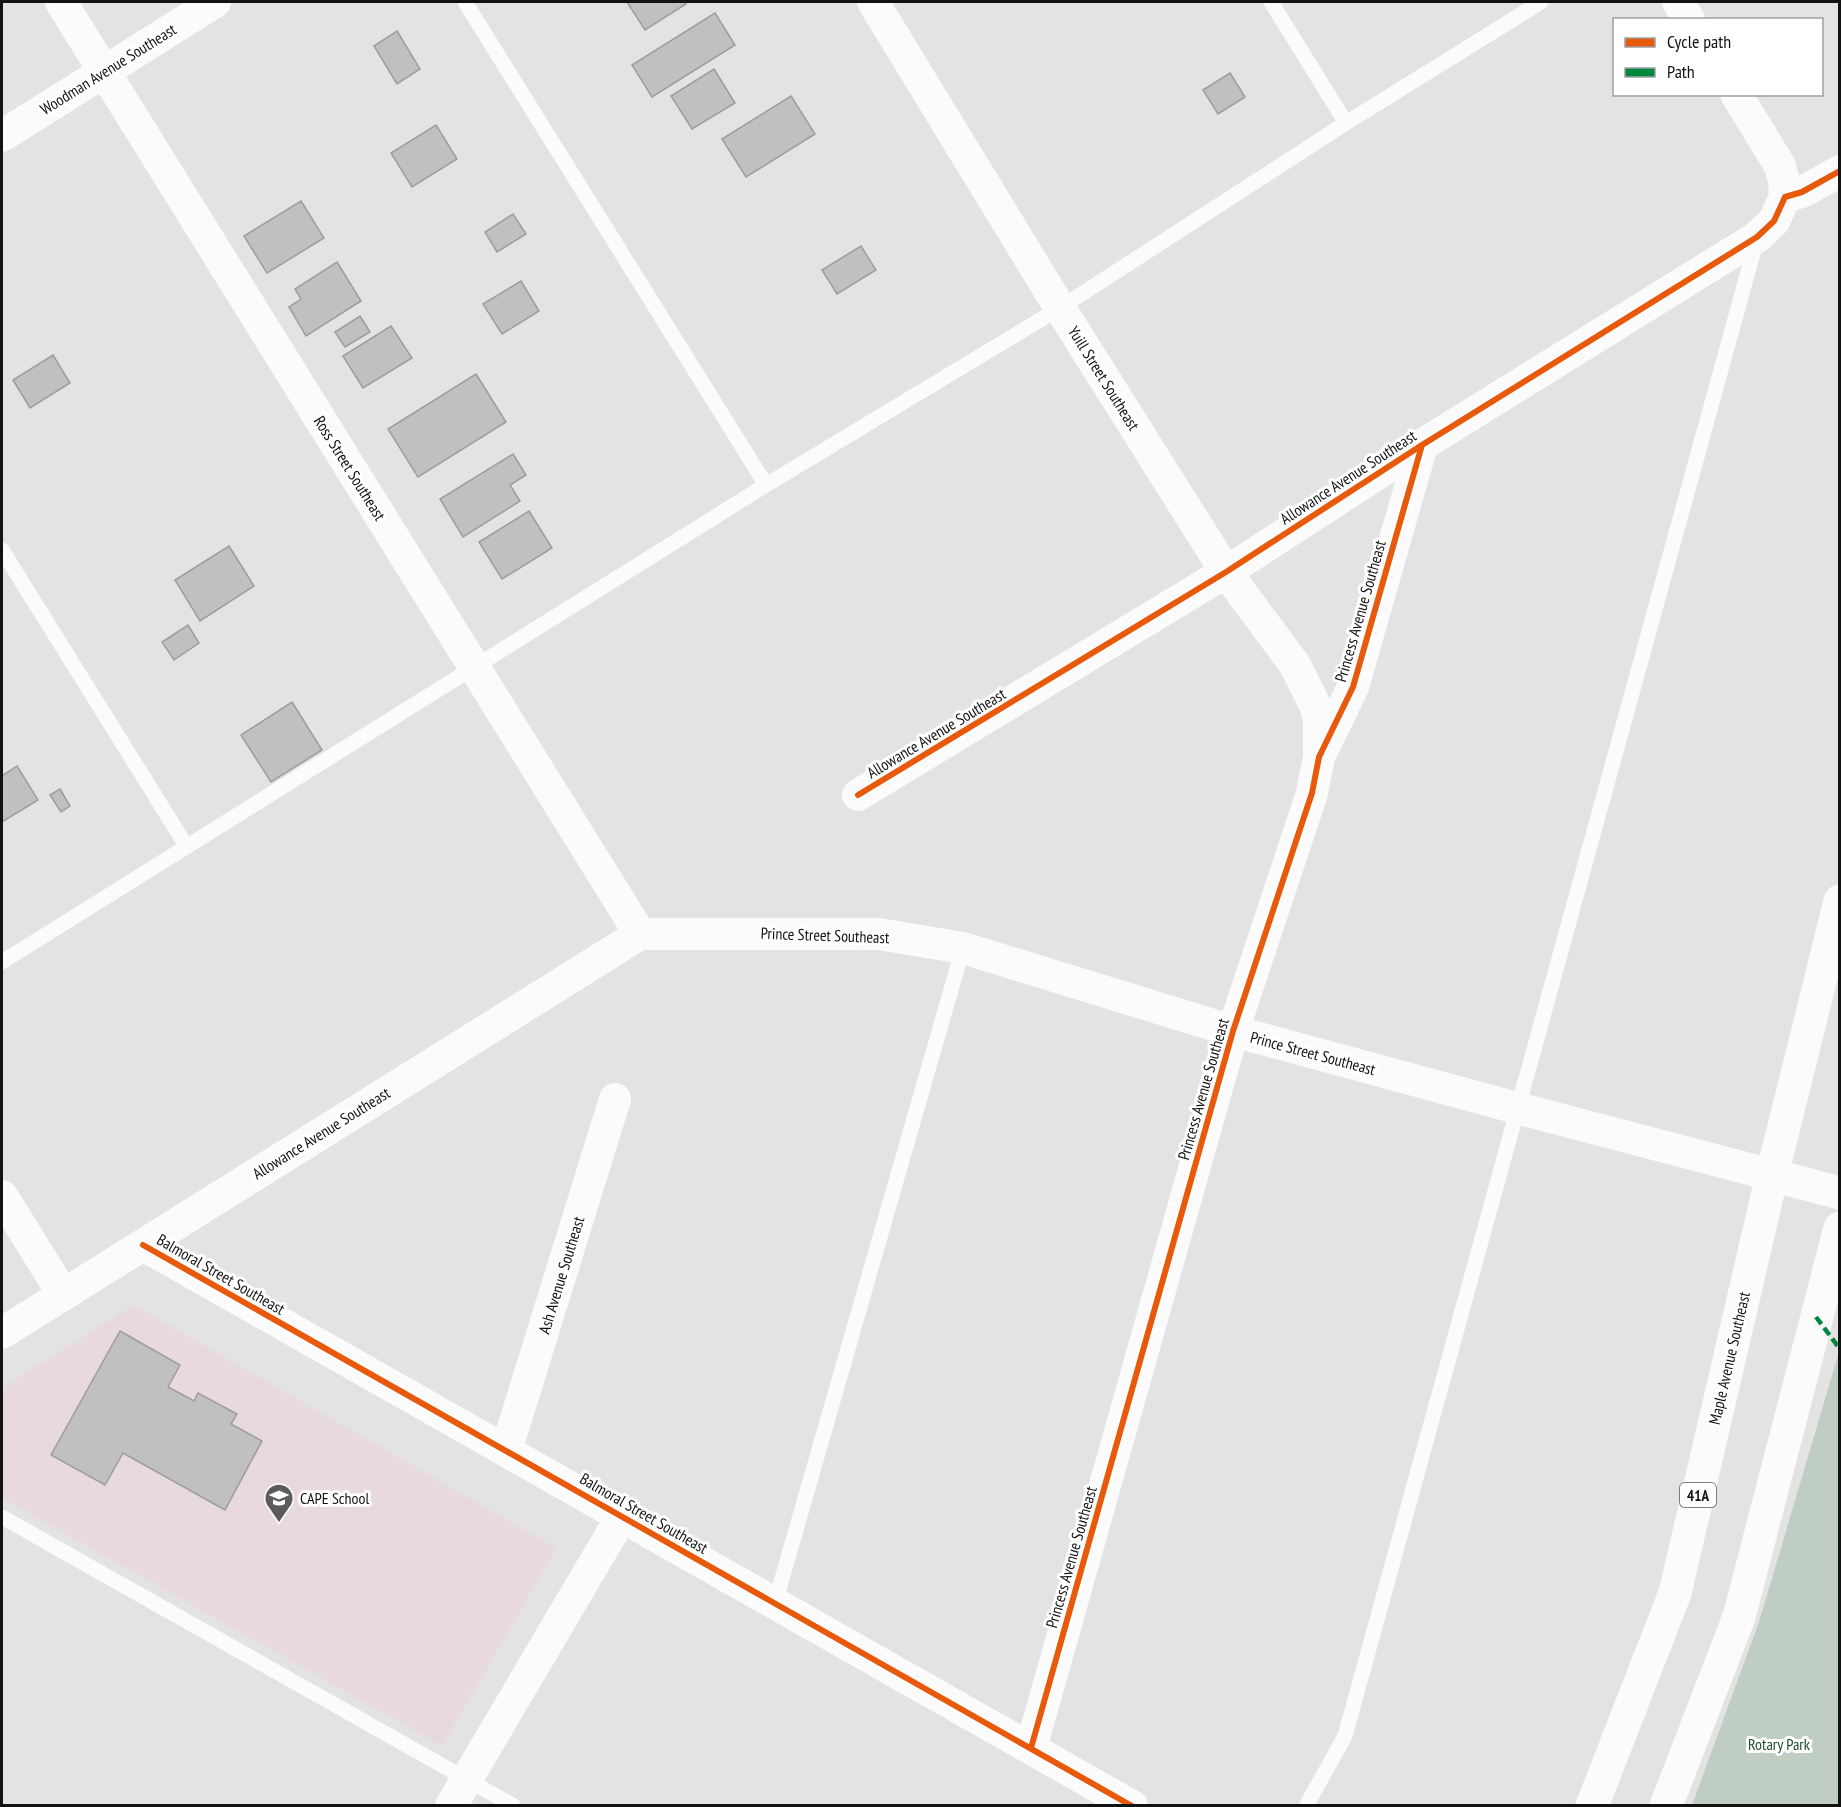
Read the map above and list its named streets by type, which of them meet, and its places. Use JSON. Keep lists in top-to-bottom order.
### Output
{
  "streets": {
    "main road": ["Prince Street Southeast", "Maple Avenue Southeast", "41A"],
    "street": [
      "Woodman Avenue Southeast",
      "Yuill Street Southeast",
      "Ross Street Southeast",
      "Allowance Avenue Southeast",
      "Princess Avenue Southeast",
      "Balmoral Street Southeast",
      "Ash Avenue Southeast"
    ]
  },
  "crossings": [
    ["Woodman Avenue Southeast", "Ross Street Southeast"],
    ["Yuill Street Southeast", "Allowance Avenue Southeast"],
    ["Yuill Street Southeast", "Princess Avenue Southeast"],
    ["Ross Street Southeast", "Allowance Avenue Southeast"],
    ["Ross Street Southeast", "Prince Street Southeast"],
    ["Allowance Avenue Southeast", "Princess Avenue Southeast"],
    ["Allowance Avenue Southeast", "Prince Street Southeast"],
    ["Allowance Avenue Southeast", "Balmoral Street Southeast"],
    ["Princess Avenue Southeast", "Prince Street Southeast"],
    ["Princess Avenue Southeast", "Balmoral Street Southeast"],
    ["Prince Street Southeast", "Maple Avenue Southeast"],
    ["Balmoral Street Southeast", "Ash Avenue Southeast"]
  ],
  "parks": ["Rotary Park"],
  "places": {
    "school or university": ["CAPE School"]
  },
  "legend": ["Cycle path", "Path"]
}
